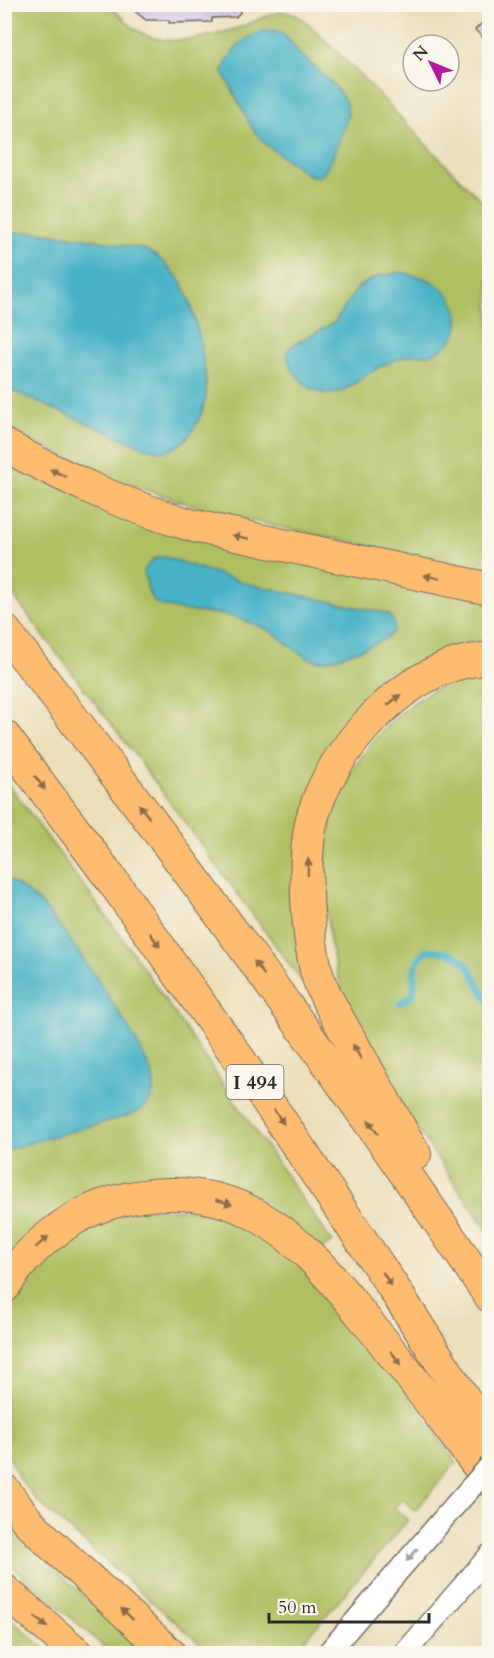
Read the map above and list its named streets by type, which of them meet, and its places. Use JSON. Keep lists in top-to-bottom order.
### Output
{
  "streets": {
    "highway": ["I 494"]
  },
  "scale_bar": "50 m",
  "north": "top left"
}
